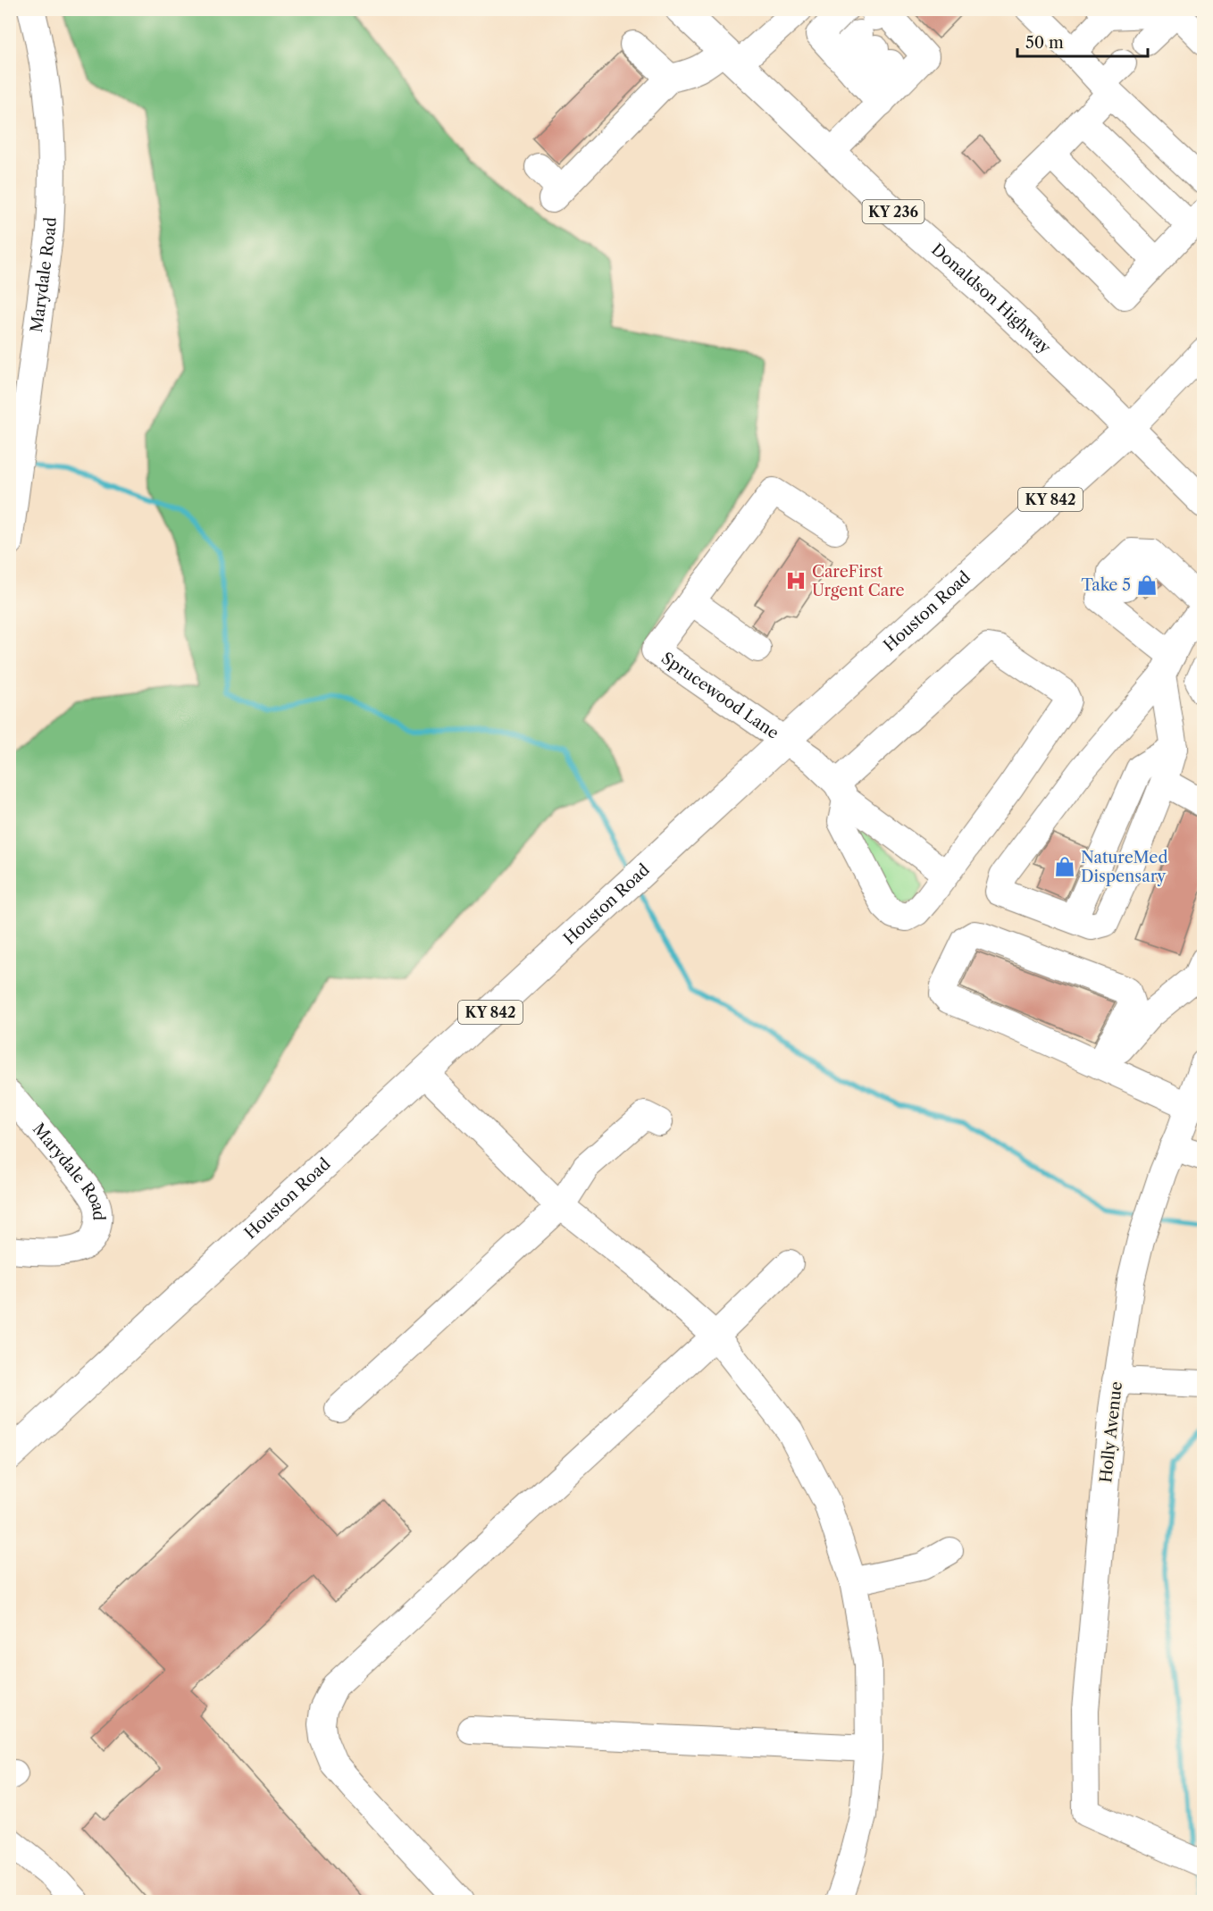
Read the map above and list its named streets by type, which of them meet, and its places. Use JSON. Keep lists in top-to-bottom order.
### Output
{
  "streets": {
    "main road": [
      "KY 236",
      "Donaldson Highway",
      "KY 842",
      "Houston Road"
    ],
    "street": ["Marydale Road", "Sprucewood Lane", "Holly Avenue"]
  },
  "crossings": [
    ["Donaldson Highway", "Houston Road"],
    ["Houston Road", "Sprucewood Lane"]
  ],
  "places": {
    "hospital": ["CareFirst Urgent Care"],
    "shop": ["Take 5", "NatureMed Dispensary"]
  },
  "scale_bar": "50 m"
}
